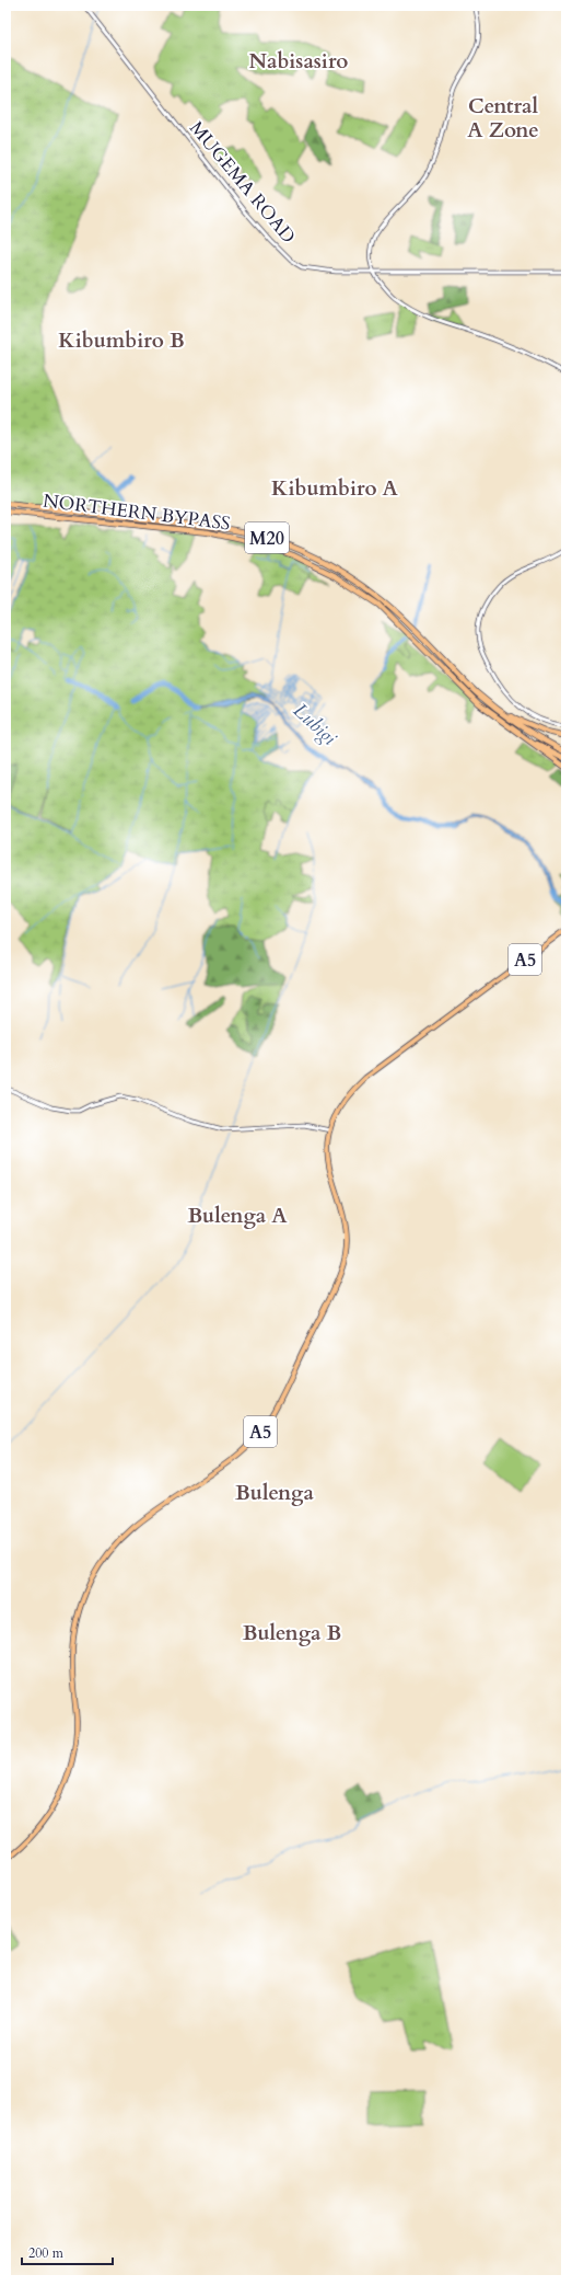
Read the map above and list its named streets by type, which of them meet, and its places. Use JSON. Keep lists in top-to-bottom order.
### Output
{
  "streets": {
    "highway": ["NORTHERN BYPASS", "M20"],
    "main road": ["A5"],
    "street": ["MUGEMA ROAD"]
  },
  "districts": [
    "Nabisasiro",
    "Central A Zone",
    "Kibumbiro B",
    "Kibumbiro A",
    "Bulenga A",
    "Bulenga",
    "Bulenga B"
  ],
  "water": ["Lubigi"],
  "scale_bar": "200 m"
}
